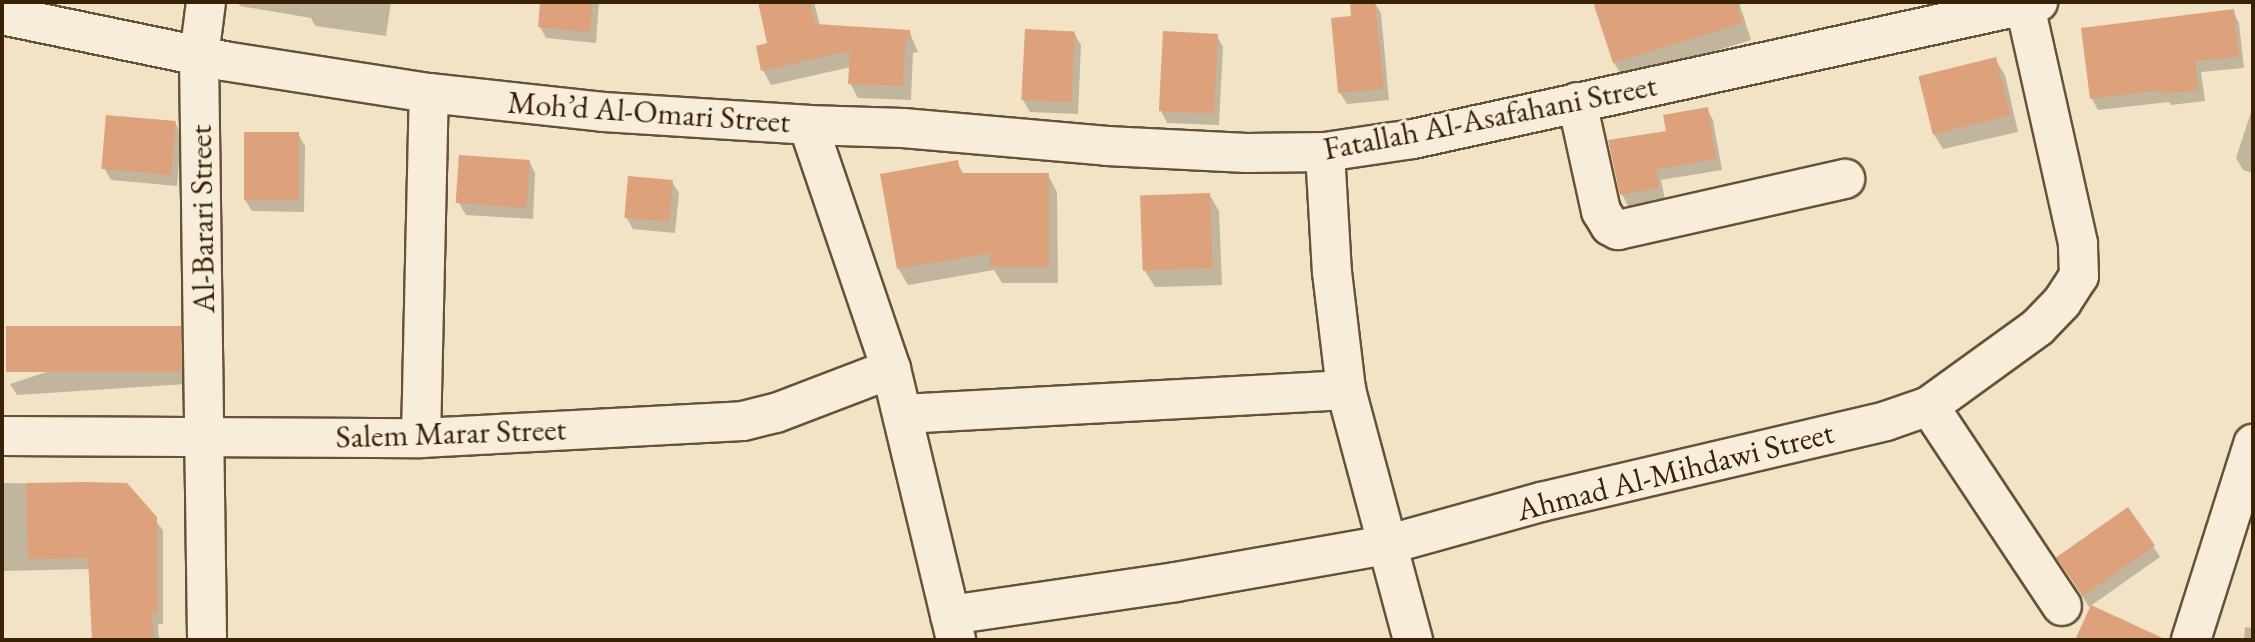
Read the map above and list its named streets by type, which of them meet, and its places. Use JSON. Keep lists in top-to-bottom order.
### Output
{
  "streets": {
    "street": [
      "Moh’d Al-Omari Street",
      "Fatallah Al-Asafahani Street",
      "Al-Barari Street",
      "Salem Marar Street",
      "Ahmad Al-Mihdawi Street"
    ]
  },
  "crossings": [
    ["Moh’d Al-Omari Street", "Fatallah Al-Asafahani Street"],
    ["Moh’d Al-Omari Street", "Al-Barari Street"],
    ["Moh’d Al-Omari Street", "Salem Marar Street"],
    ["Moh’d Al-Omari Street", "Ahmad Al-Mihdawi Street"],
    ["Fatallah Al-Asafahani Street", "Ahmad Al-Mihdawi Street"],
    ["Al-Barari Street", "Salem Marar Street"]
  ]
}
